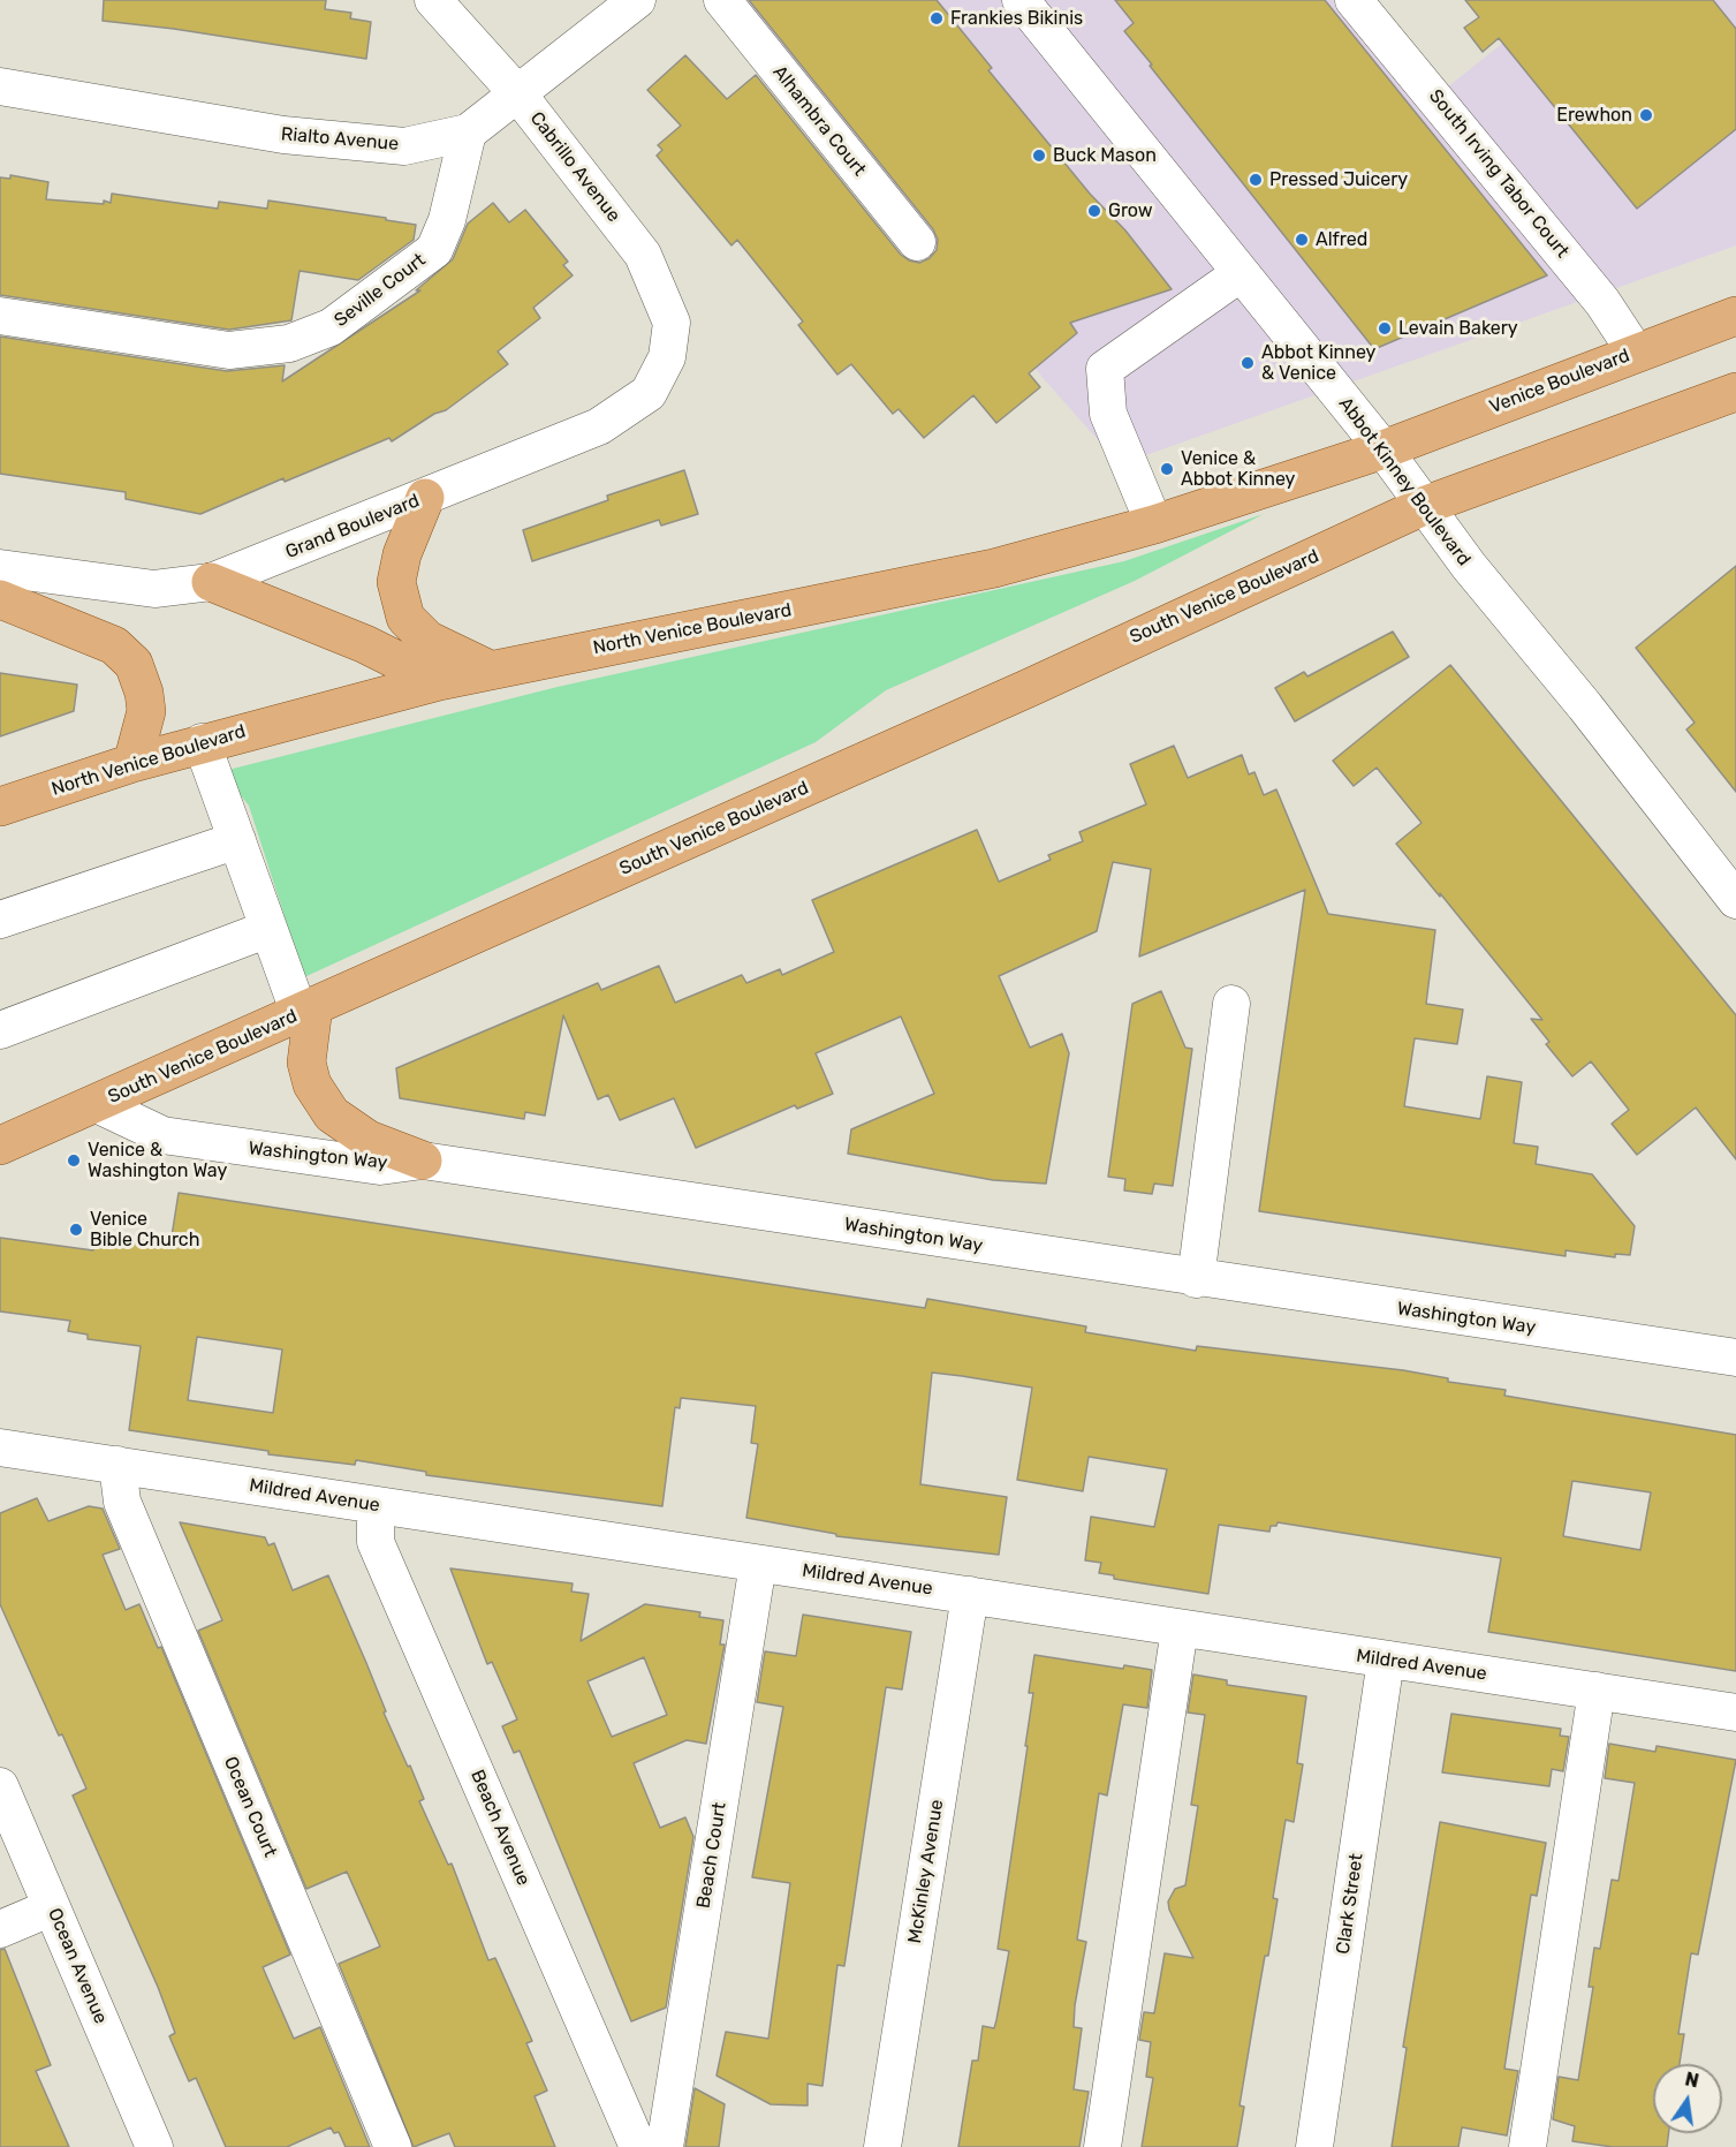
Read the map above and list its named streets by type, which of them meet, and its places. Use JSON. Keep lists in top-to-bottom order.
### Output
{
  "streets": {
    "main road": ["Venice Boulevard", "South Venice Boulevard", "North Venice Boulevard"],
    "street": [
      "Alhambra Court",
      "Rialto Avenue",
      "Cabrillo Avenue",
      "South Irving Tabor Court",
      "Seville Court",
      "Abbot Kinney Boulevard",
      "Grand Boulevard",
      "Washington Way",
      "Mildred Avenue",
      "Ocean Court",
      "Beach Avenue",
      "Beach Court",
      "McKinley Avenue",
      "Clark Street",
      "Ocean Avenue"
    ]
  },
  "crossings": [
    ["Rialto Avenue", "Cabrillo Avenue"],
    ["Rialto Avenue", "Seville Court"],
    ["Cabrillo Avenue", "Grand Boulevard"],
    ["South Irving Tabor Court", "Venice Boulevard"],
    ["Venice Boulevard", "Abbot Kinney Boulevard"],
    ["Venice Boulevard", "North Venice Boulevard"],
    ["Abbot Kinney Boulevard", "South Venice Boulevard"],
    ["Abbot Kinney Boulevard", "North Venice Boulevard"],
    ["South Venice Boulevard", "Washington Way"],
    ["Mildred Avenue", "Ocean Court"],
    ["Mildred Avenue", "Beach Avenue"],
    ["Mildred Avenue", "Beach Court"],
    ["Mildred Avenue", "McKinley Avenue"],
    ["Mildred Avenue", "Clark Street"]
  ],
  "places": [
    "Frankies Bikinis",
    "Erewhon",
    "Buck Mason",
    "Pressed Juicery",
    "Grow",
    "Alfred",
    "Levain Bakery",
    "Abbot Kinney & Venice",
    "Venice & Abbot Kinney",
    "Venice & Washington Way",
    "Venice Bible Church"
  ],
  "north": "top"
}
